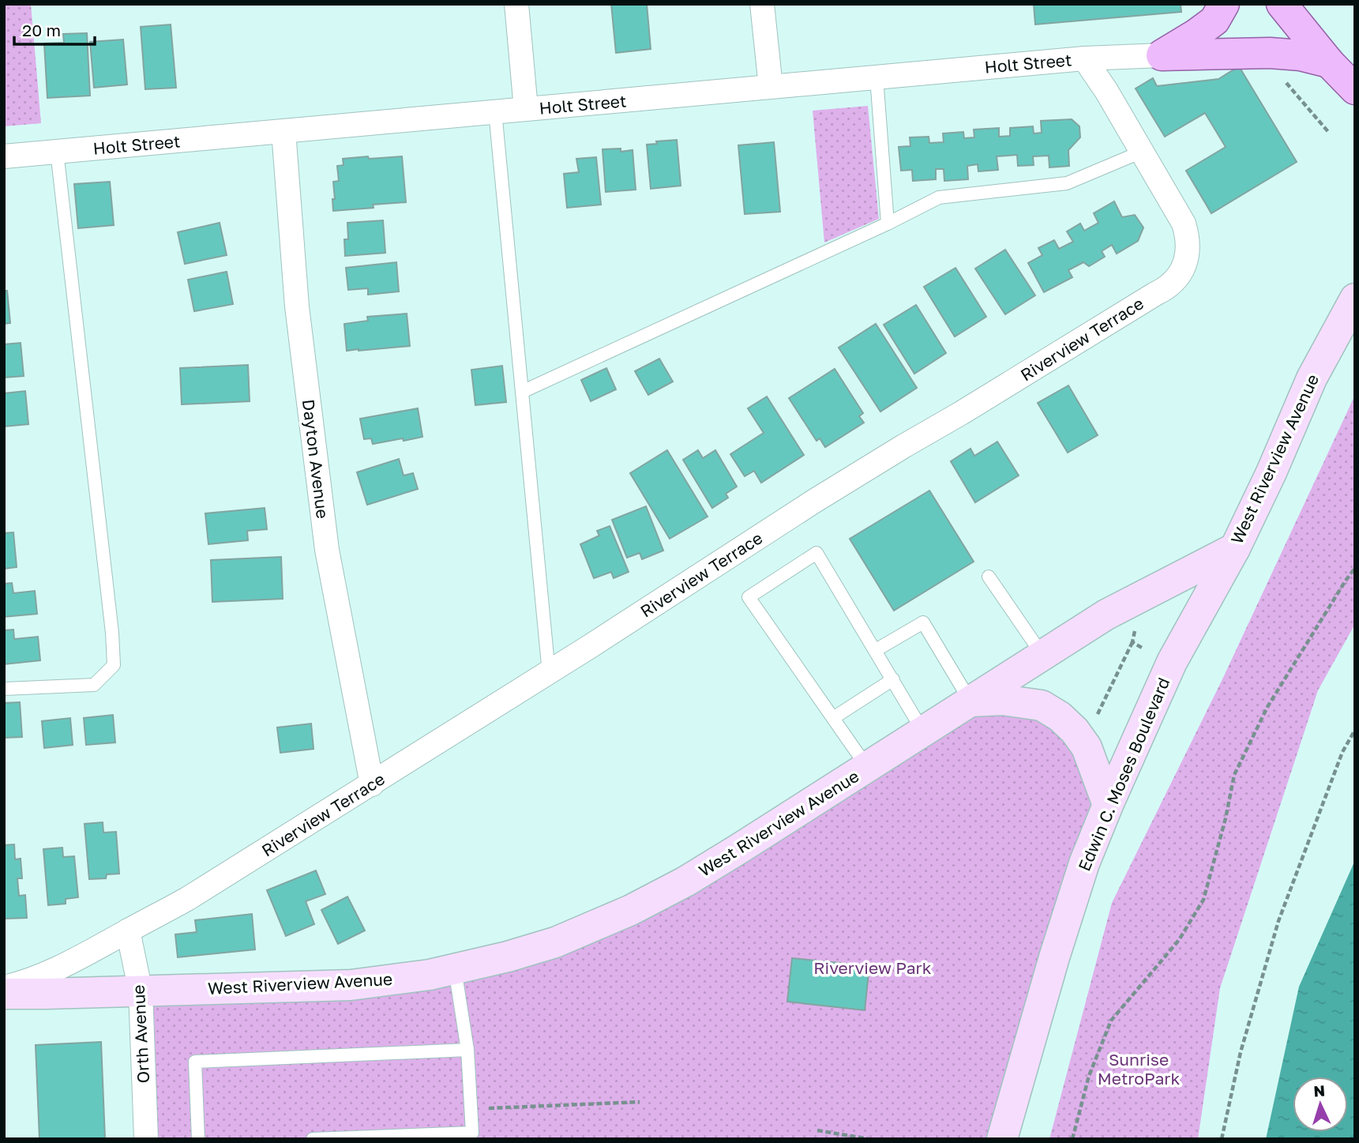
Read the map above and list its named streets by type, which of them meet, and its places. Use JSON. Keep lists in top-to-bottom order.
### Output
{
  "streets": {
    "street": [
      "Holt Street",
      "Riverview Terrace",
      "Dayton Avenue",
      "West Riverview Avenue",
      "Edwin C. Moses Boulevard",
      "Orth Avenue"
    ]
  },
  "crossings": [
    ["Holt Street", "Riverview Terrace"],
    ["Holt Street", "Dayton Avenue"],
    ["Riverview Terrace", "Dayton Avenue"],
    ["Riverview Terrace", "Orth Avenue"],
    ["West Riverview Avenue", "Edwin C. Moses Boulevard"],
    ["West Riverview Avenue", "Orth Avenue"]
  ],
  "parks": ["Riverview Park", "Sunrise MetroPark"],
  "scale_bar": "20 m",
  "north": "top"
}
